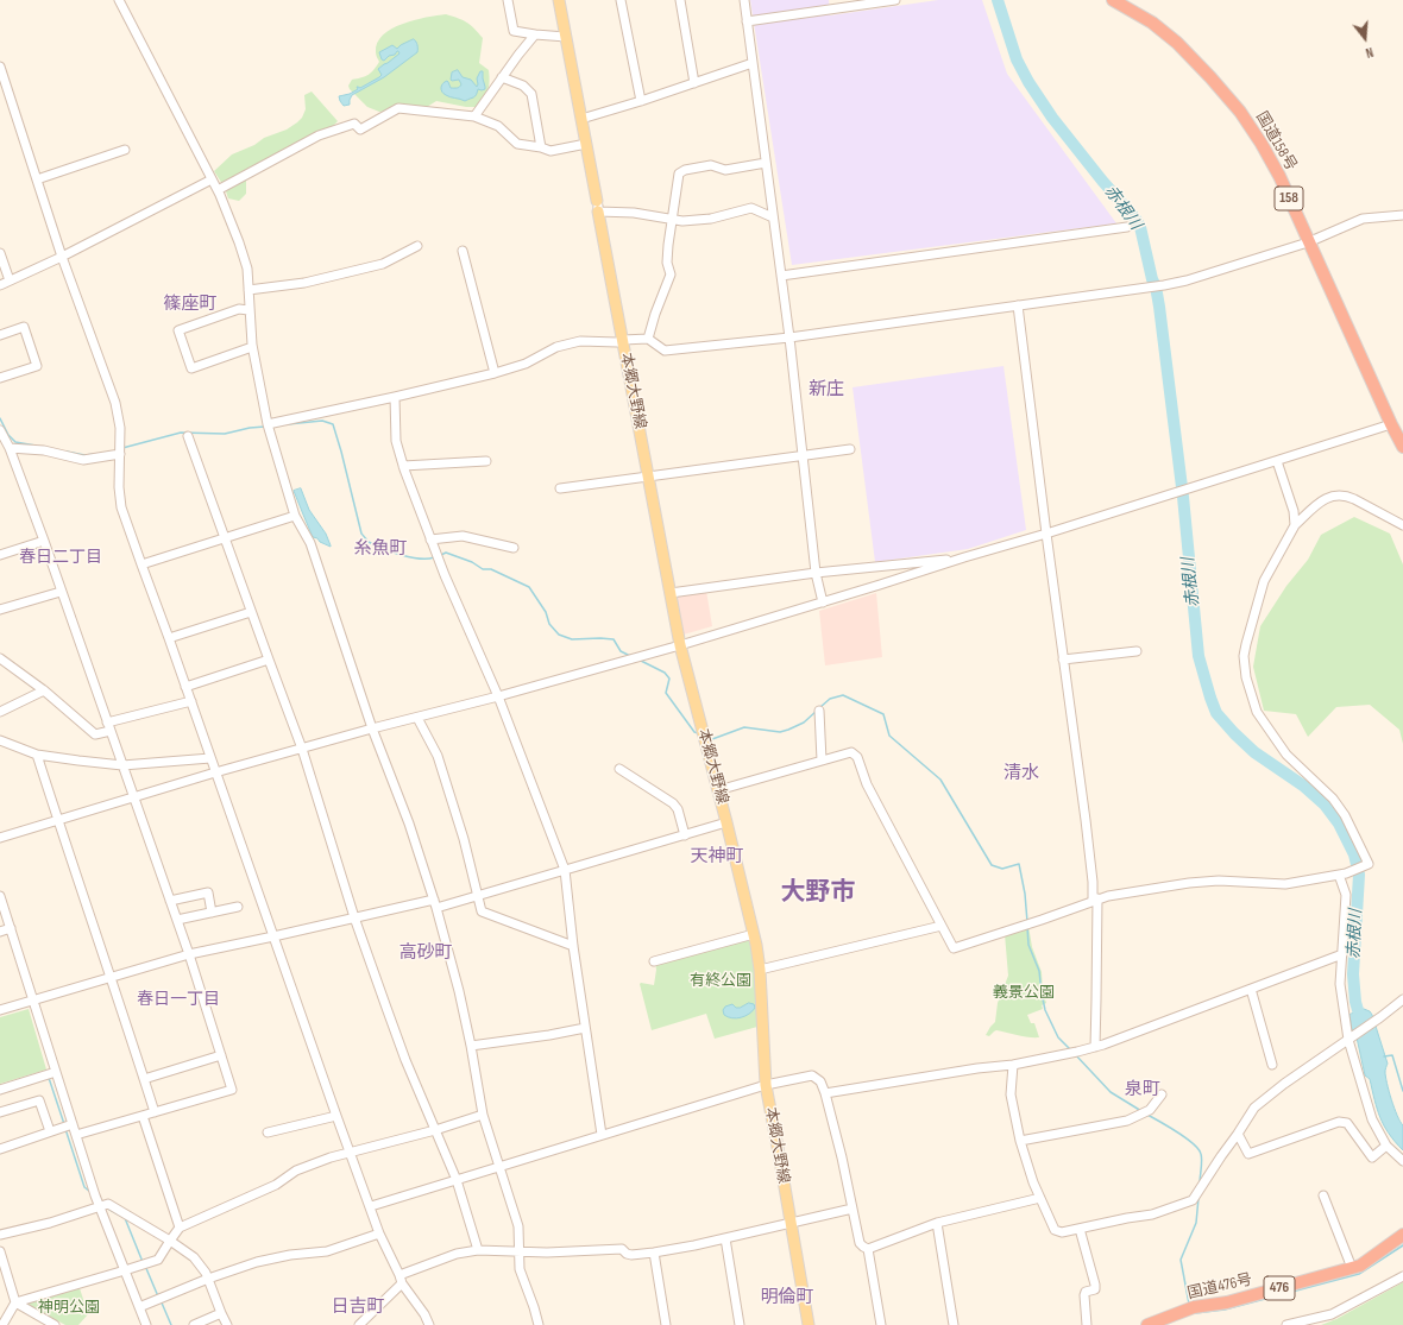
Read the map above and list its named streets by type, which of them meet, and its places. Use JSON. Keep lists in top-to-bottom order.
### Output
{
  "streets": {
    "highway": [
      "国道158号",
      "158",
      "国道476号",
      "476"
    ],
    "main road": ["本郷大野線"]
  },
  "districts": [
    "篠座町",
    "新庄",
    "糸魚町",
    "春日二丁目",
    "清水",
    "天神町",
    "大野市",
    "高砂町",
    "春日一丁目",
    "泉町",
    "明倫町",
    "日吉町"
  ],
  "water": ["赤根川"],
  "parks": ["有終公園", "義景公園", "神明公園"],
  "north": "bottom"
}
